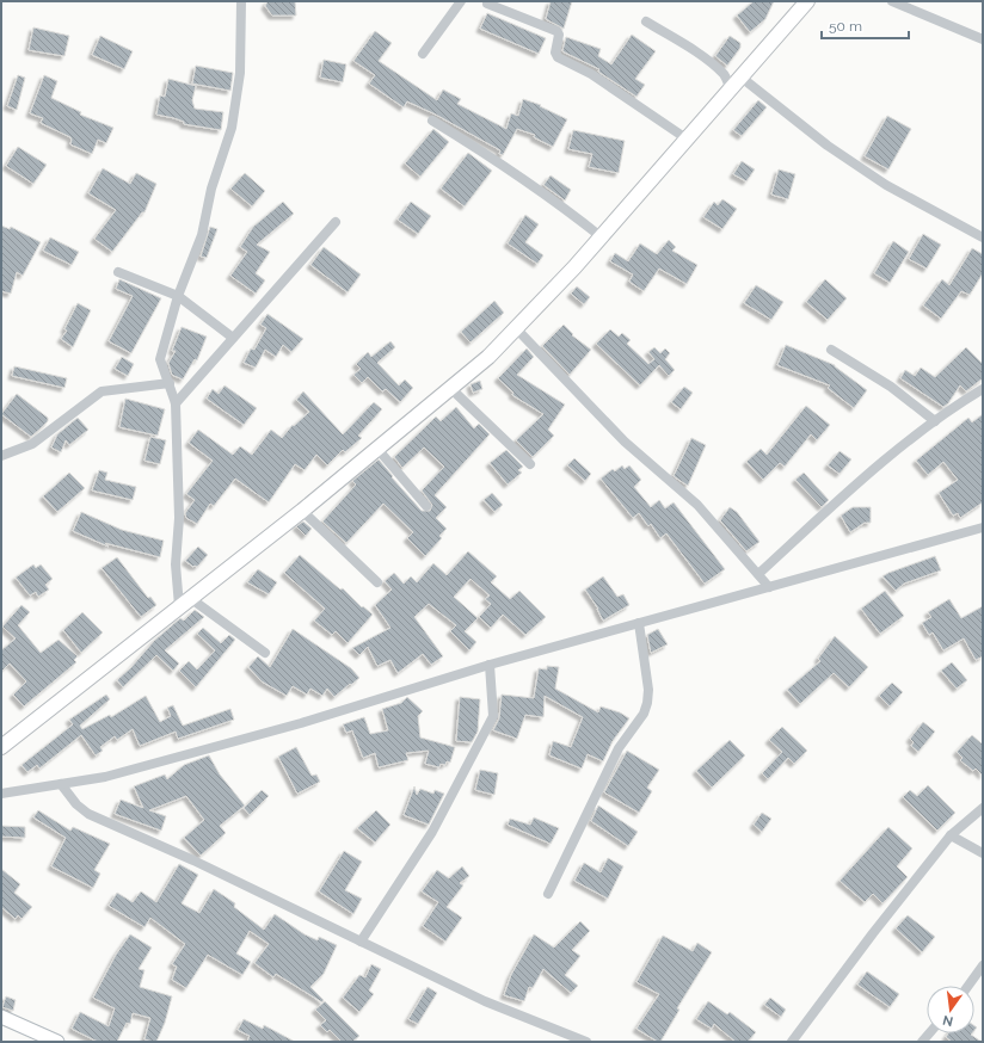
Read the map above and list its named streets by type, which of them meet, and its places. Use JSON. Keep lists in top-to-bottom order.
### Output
{
  "scale_bar": "50 m",
  "north": "bottom"
}
